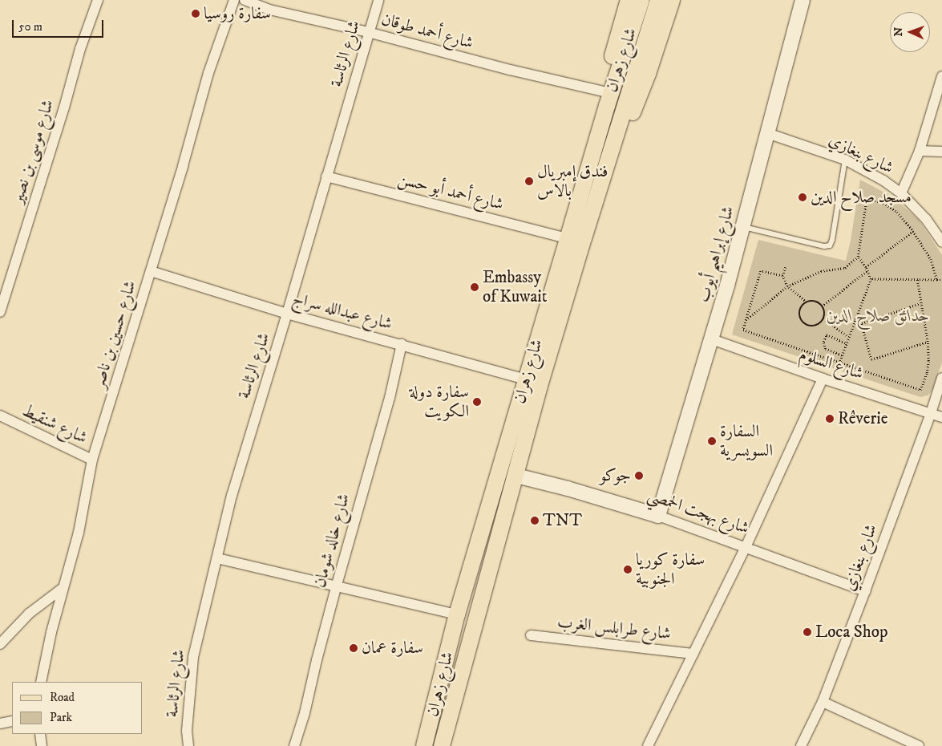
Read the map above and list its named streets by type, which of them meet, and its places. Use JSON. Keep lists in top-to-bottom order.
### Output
{
  "streets": {
    "main road": ["شارع زهران"],
    "street": [
      "شارع أحمد طوقان",
      "شارع الرئاسة",
      "شارع موسى بن نصير",
      "شارع بنغازي",
      "شارع أحمد أبو حسن",
      "شارع إبراهيم أيوب",
      "شارع عبدالله سراج",
      "شارع حسين بن ناصر",
      "شارع السلوم",
      "شارع شنقيط",
      "شارع بهجت الحمصي",
      "شارع خالد شومان",
      "شارع طرابلس الغرب"
    ]
  },
  "crossings": [
    ["شارع أحمد طوقان", "شارع الرئاسة"],
    ["شارع أحمد طوقان", "شارع زهران"],
    ["شارع الرئاسة", "شارع أحمد أبو حسن"],
    ["شارع الرئاسة", "شارع عبدالله سراج"],
    ["شارع زهران", "شارع أحمد أبو حسن"],
    ["شارع زهران", "شارع عبدالله سراج"],
    ["شارع زهران", "شارع بهجت الحمصي"],
    ["شارع بنغازي", "شارع إبراهيم أيوب"],
    ["شارع بنغازي", "شارع السلوم"],
    ["شارع بنغازي", "شارع بهجت الحمصي"],
    ["شارع إبراهيم أيوب", "شارع السلوم"],
    ["شارع إبراهيم أيوب", "شارع بهجت الحمصي"],
    ["شارع عبدالله سراج", "شارع حسين بن ناصر"],
    ["شارع عبدالله سراج", "شارع خالد شومان"],
    ["شارع حسين بن ناصر", "شارع شنقيط"],
    ["شارع السلوم", "شارع طرابلس الغرب"],
    ["شارع بهجت الحمصي", "شارع طرابلس الغرب"]
  ],
  "parks": ["حدائق صلاح الدين"],
  "places": [
    "سفارة روسيا",
    "فندق إمبريال بالاس",
    "مسجد صلاح الدين",
    "Embassy of Kuwait",
    "سفارة دولة الكويت",
    "Rêverie",
    "السفارة السويسرية",
    "جوكو",
    "TNT",
    "سفارة كوريا الجنوبية",
    "Loca Shop",
    "سفارة عمان"
  ],
  "legend": ["Road", "Park"],
  "scale_bar": "50 m",
  "north": "left"
}
